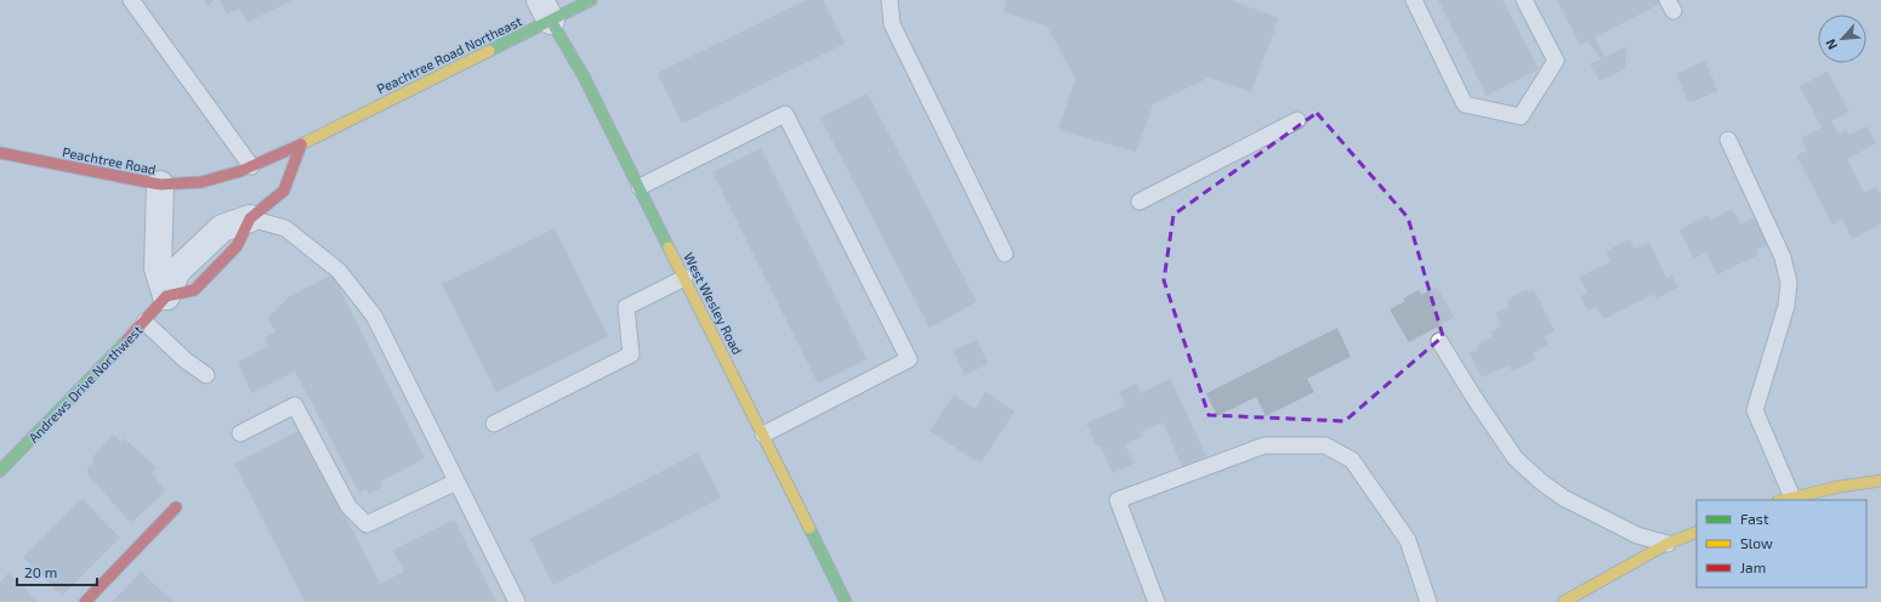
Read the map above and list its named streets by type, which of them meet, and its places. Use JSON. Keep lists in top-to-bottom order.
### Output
{
  "streets": {
    "main road": [
      "Peachtree Road Northeast",
      "Peachtree Road",
      "West Wesley Road",
      "Andrews Drive Northwest"
    ]
  },
  "crossings": [
    ["Peachtree Road Northeast", "Peachtree Road"],
    ["Peachtree Road Northeast", "West Wesley Road"]
  ],
  "legend": ["Fast", "Slow", "Jam"],
  "scale_bar": "20 m",
  "north": "bottom left"
}
